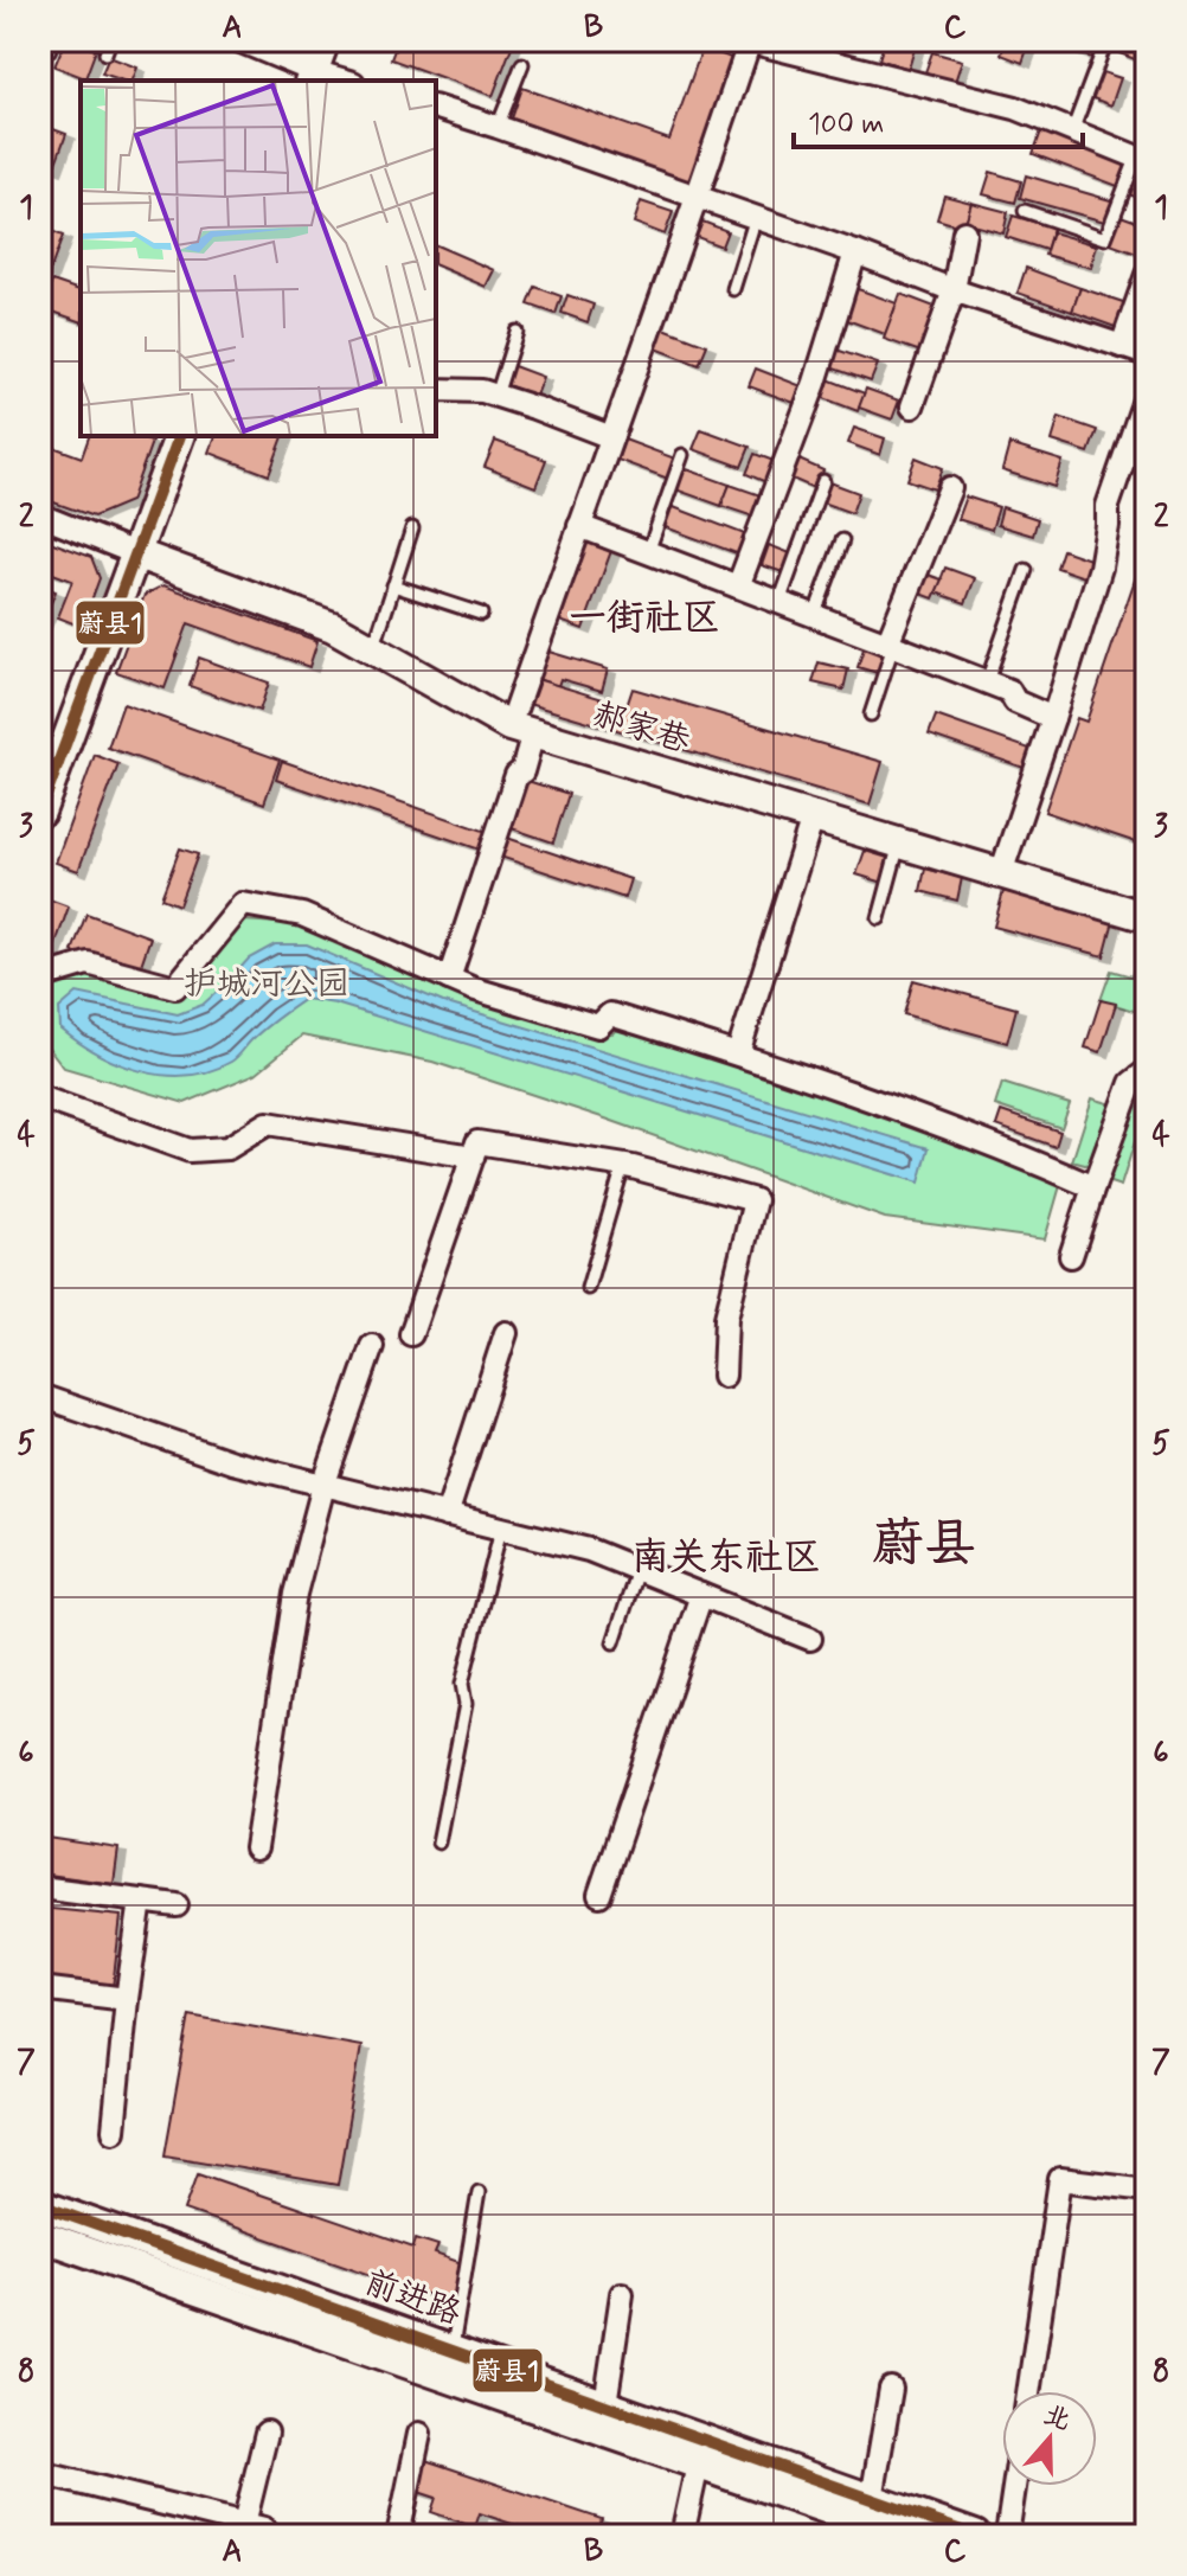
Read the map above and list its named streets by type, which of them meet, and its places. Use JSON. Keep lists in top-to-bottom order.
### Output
{
  "streets": {
    "main road": ["郝家巷", "前进路"]
  },
  "districts": ["一街社区", "蔚县", "南关东社区"],
  "parks": ["护城河公园"],
  "lines": ["transit line 蔚县1"],
  "scale_bar": "100 m",
  "north": "top",
  "grid": {
    "columns": ["A", "B", "C"],
    "rows": [
      "1",
      "2",
      "3",
      "4",
      "5",
      "6",
      "7",
      "8"
    ]
  }
}
